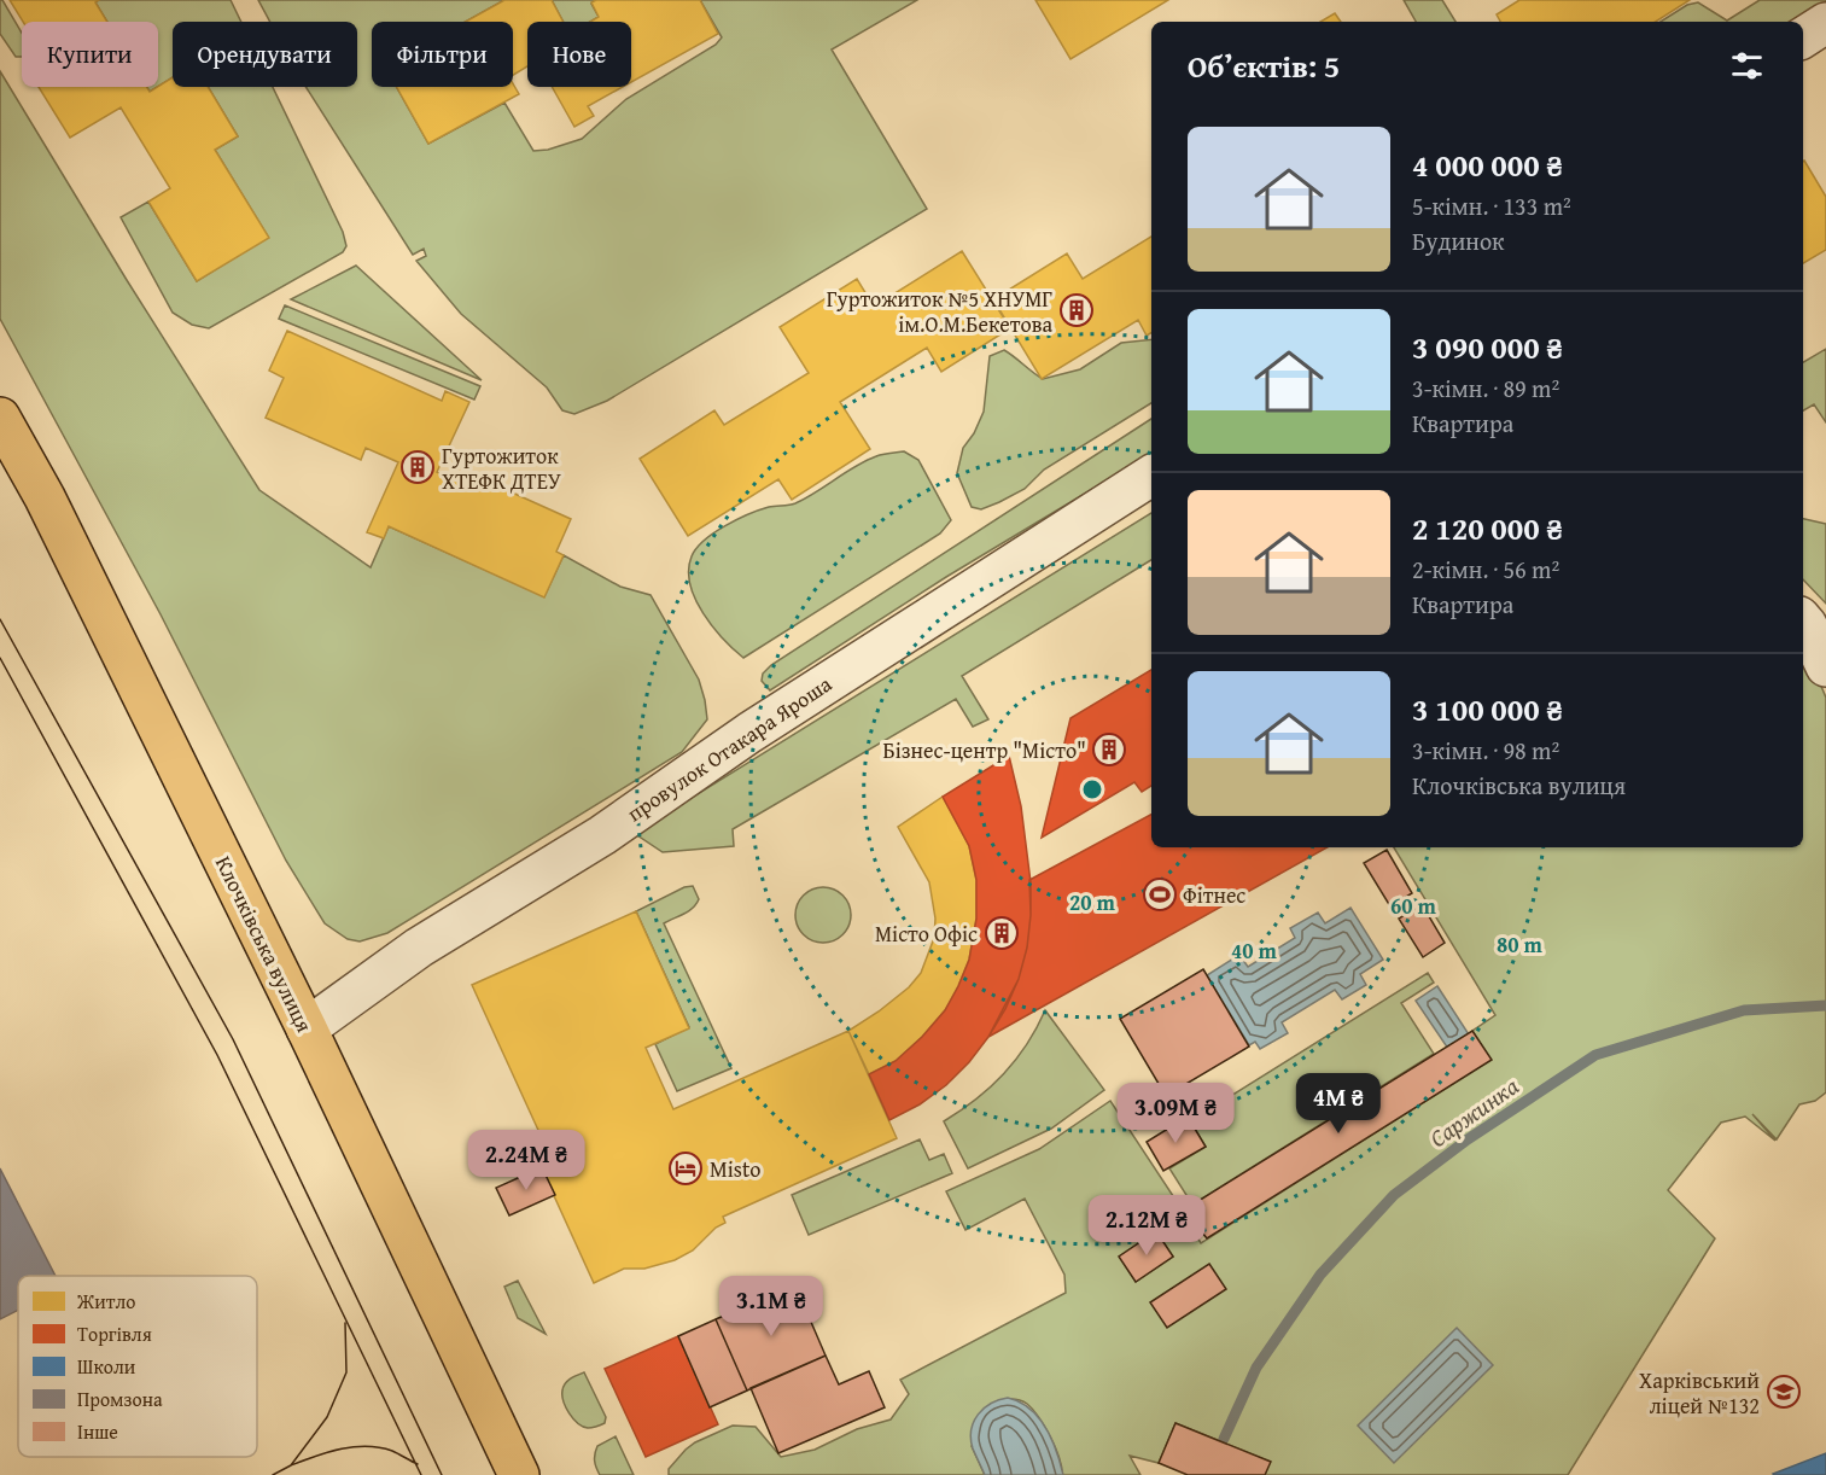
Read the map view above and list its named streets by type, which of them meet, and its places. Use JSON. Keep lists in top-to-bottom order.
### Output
{
  "streets": {
    "main road": ["Клочківська вулиця"],
    "street": ["провулок Отакара Яроша"]
  },
  "crossings": [
    ["провулок Отакара Яроша", "Клочківська вулиця"]
  ],
  "water": ["Саржинка"],
  "places": {
    "building": [
      "Гуртожиток №5 ХНУМГ ім.О.М.Бекетова",
      "Гуртожиток ХТЕФК ДТЕУ",
      "Бізнес-центр \"Місто\"",
      "Місто Офіс"
    ],
    "sports": ["Фітнес"],
    "hotel": ["Misto"],
    "school or university": ["Харківський ліцей №132"]
  },
  "legend": [
    "Житло",
    "Торгівля",
    "Школи",
    "Промзона",
    "Інше"
  ],
  "page": {
    "chip": [
      "Купити",
      "Орендувати",
      "Фільтри",
      "Нове"
    ],
    "heading": "Об’єктів: 5",
    "list": [
      {
        "name": "4 000 000 ₴",
        "note": "5-кімн. · 133 m² · Будинок"
      },
      {
        "name": "3 090 000 ₴",
        "note": "3-кімн. · 89 m² · Квартира"
      },
      {
        "name": "2 120 000 ₴",
        "note": "2-кімн. · 56 m² · Квартира"
      },
      {
        "name": "3 100 000 ₴",
        "note": "3-кімн. · 98 m² · Клочківська вулиця"
      }
    ],
    "price": [
      "4M ₴",
      "3.09M ₴",
      "2.24M ₴",
      "2.12M ₴",
      "3.1M ₴"
    ]
  },
  "rings": [
    "20 m",
    "60 m",
    "80 m",
    "40 m"
  ]
}
